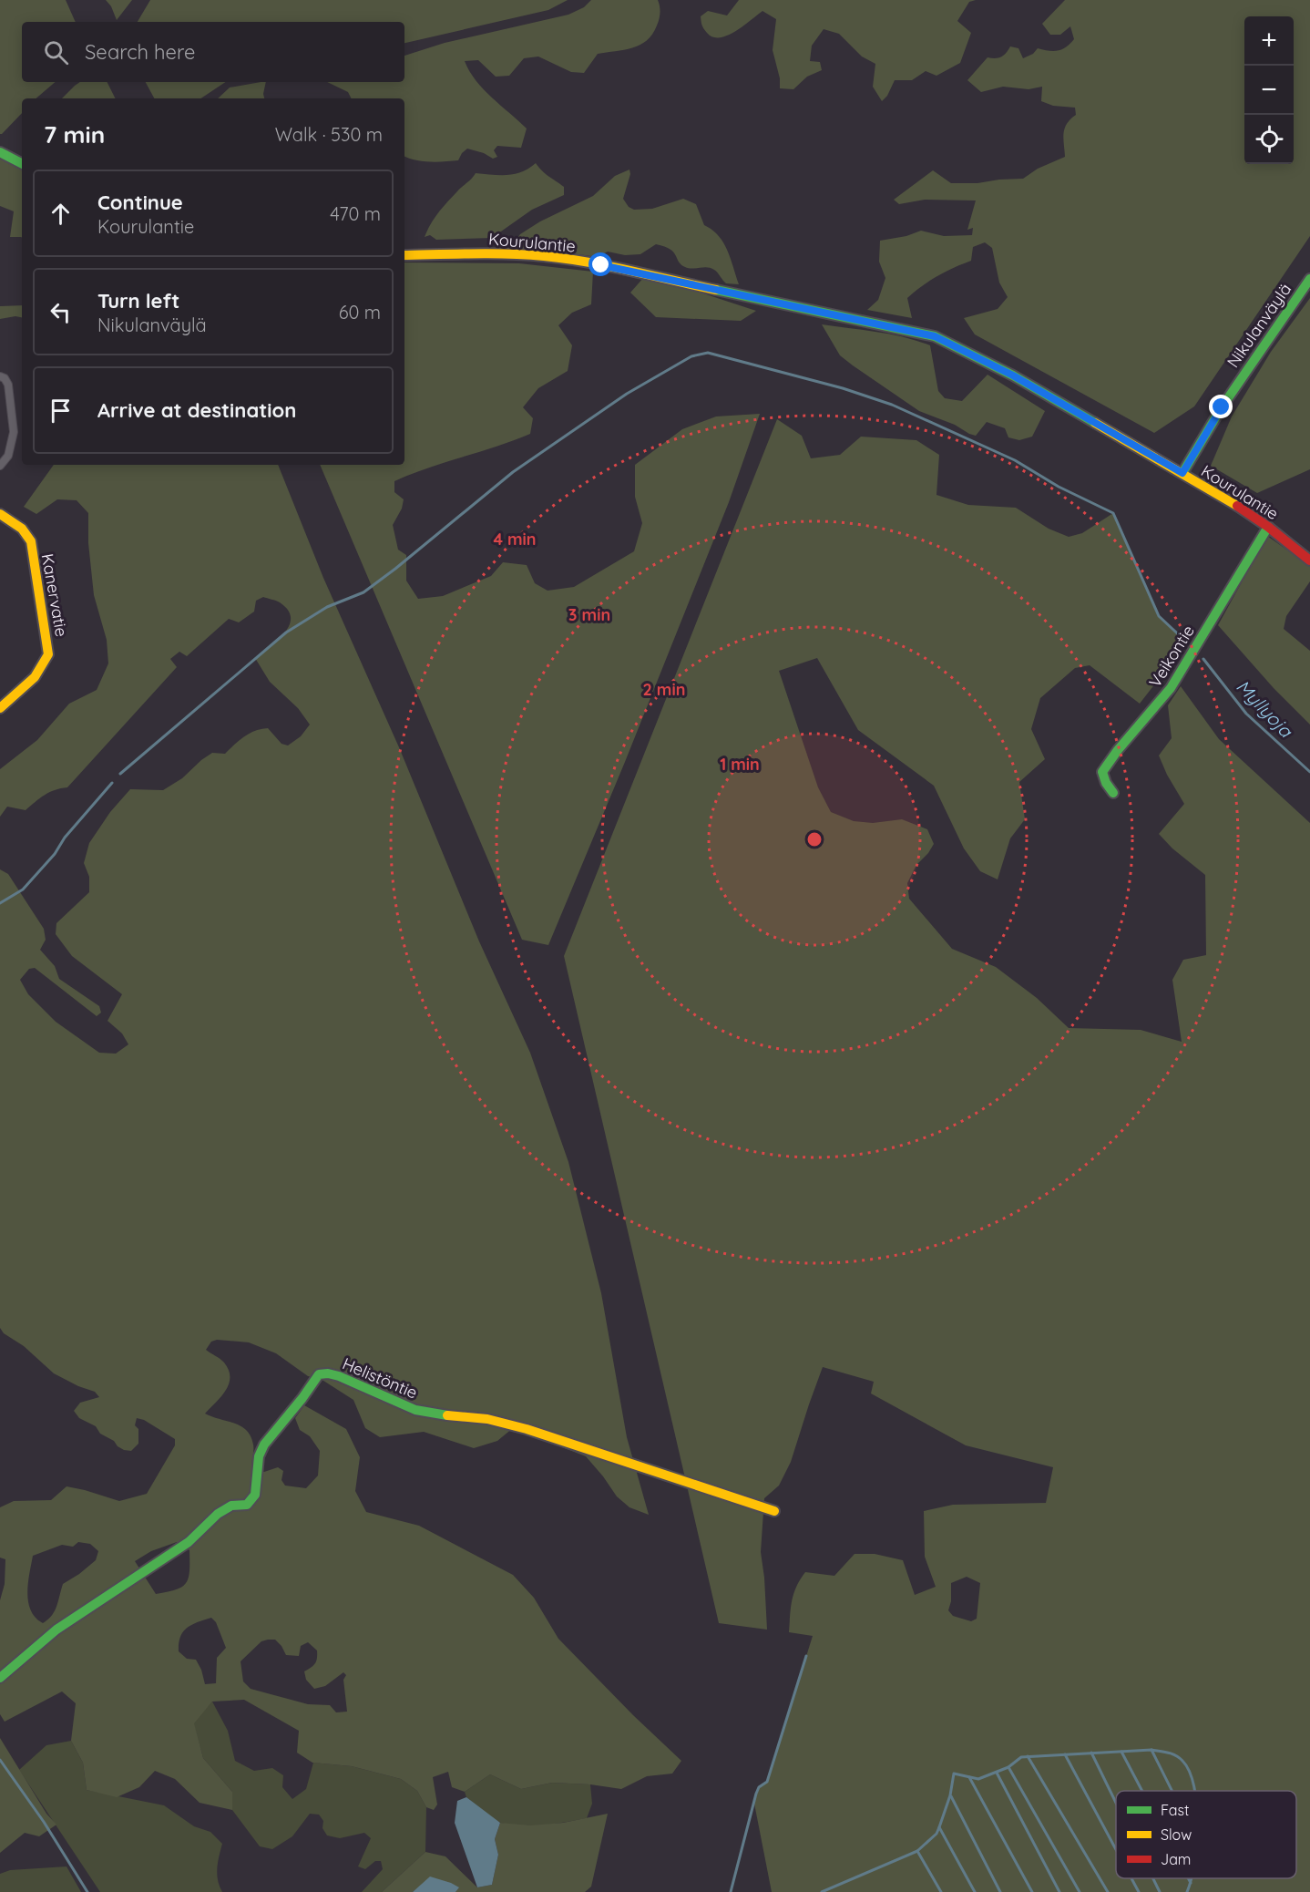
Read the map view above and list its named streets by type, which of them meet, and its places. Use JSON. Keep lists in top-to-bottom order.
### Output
{
  "streets": {
    "street": [
      "Kourulantie",
      "Nikulanväylä",
      "Kanervatie",
      "Veikontie",
      "Helistöntie"
    ]
  },
  "crossings": [
    ["Kourulantie", "Nikulanväylä"],
    ["Kourulantie", "Veikontie"]
  ],
  "water": ["Myllyoja"],
  "legend": ["Fast", "Slow", "Jam"],
  "page": {
    "map_buttons": ["+", "−"],
    "search": "Search here",
    "heading": ["7 min", "Walk · 530 m"],
    "list": [
      ["Continue", "Kourulantie", "470 m"],
      ["Turn left", "Nikulanväylä", "60 m"],
      "Arrive at destination"
    ]
  },
  "rings": [
    "4 min",
    "3 min",
    "2 min",
    "1 min"
  ]
}
